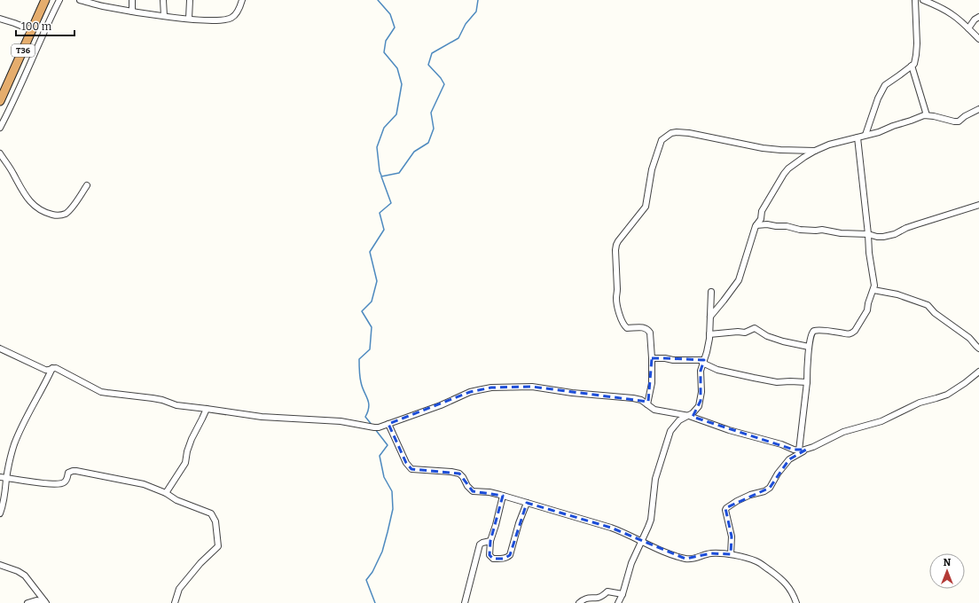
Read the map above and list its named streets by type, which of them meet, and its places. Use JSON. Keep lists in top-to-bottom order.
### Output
{
  "streets": {
    "highway": ["T36"]
  },
  "scale_bar": "100 m",
  "north": "top"
}
